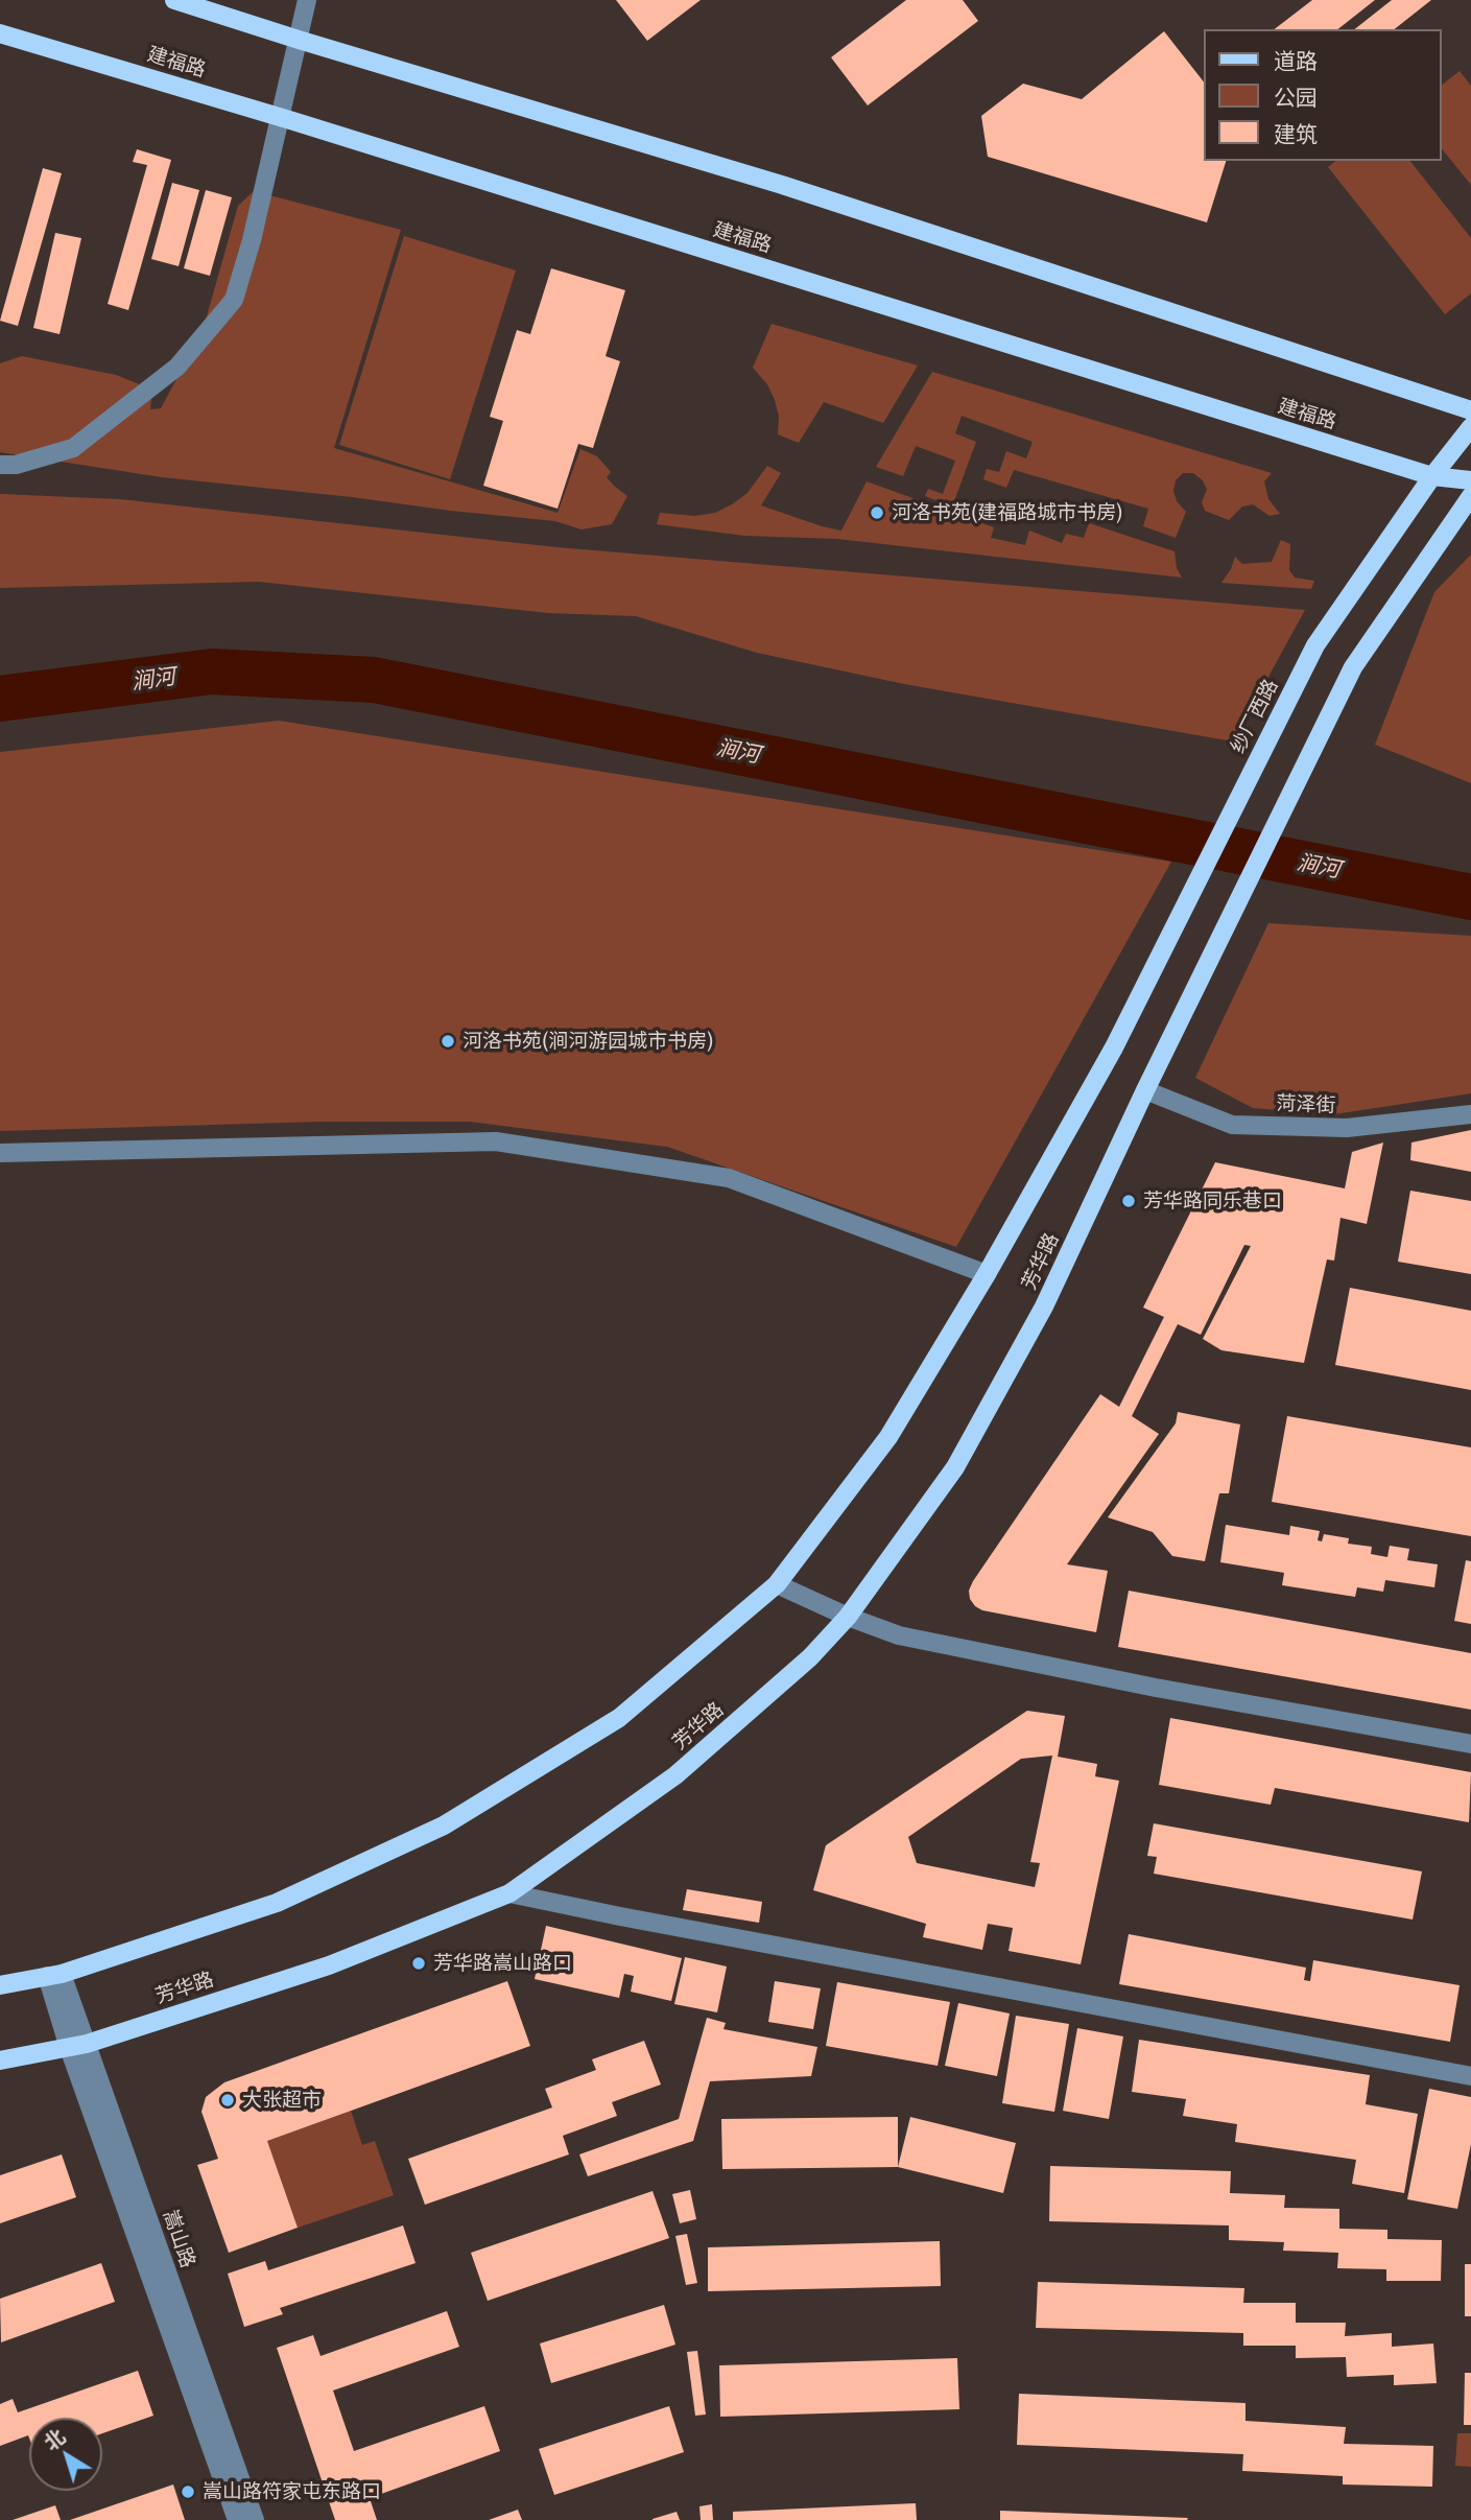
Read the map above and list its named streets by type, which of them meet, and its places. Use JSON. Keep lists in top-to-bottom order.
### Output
{
  "streets": {
    "main road": ["建福路", "纱厂西路", "芳华路"],
    "street": ["菏泽街", "嵩山路"]
  },
  "crossings": [
    ["建福路", "纱厂西路"],
    ["纱厂西路", "芳华路"],
    ["菏泽街", "芳华路"],
    ["芳华路", "嵩山路"]
  ],
  "water": ["涧河"],
  "places": [
    "河洛书苑(建福路城市书房)",
    "河洛书苑(涧河游园城市书房)",
    "芳华路同乐巷口",
    "芳华路嵩山路口",
    "大张超市",
    "嵩山路符家屯东路口"
  ],
  "legend": ["道路", "公园", "建筑"],
  "north": "top left"
}
